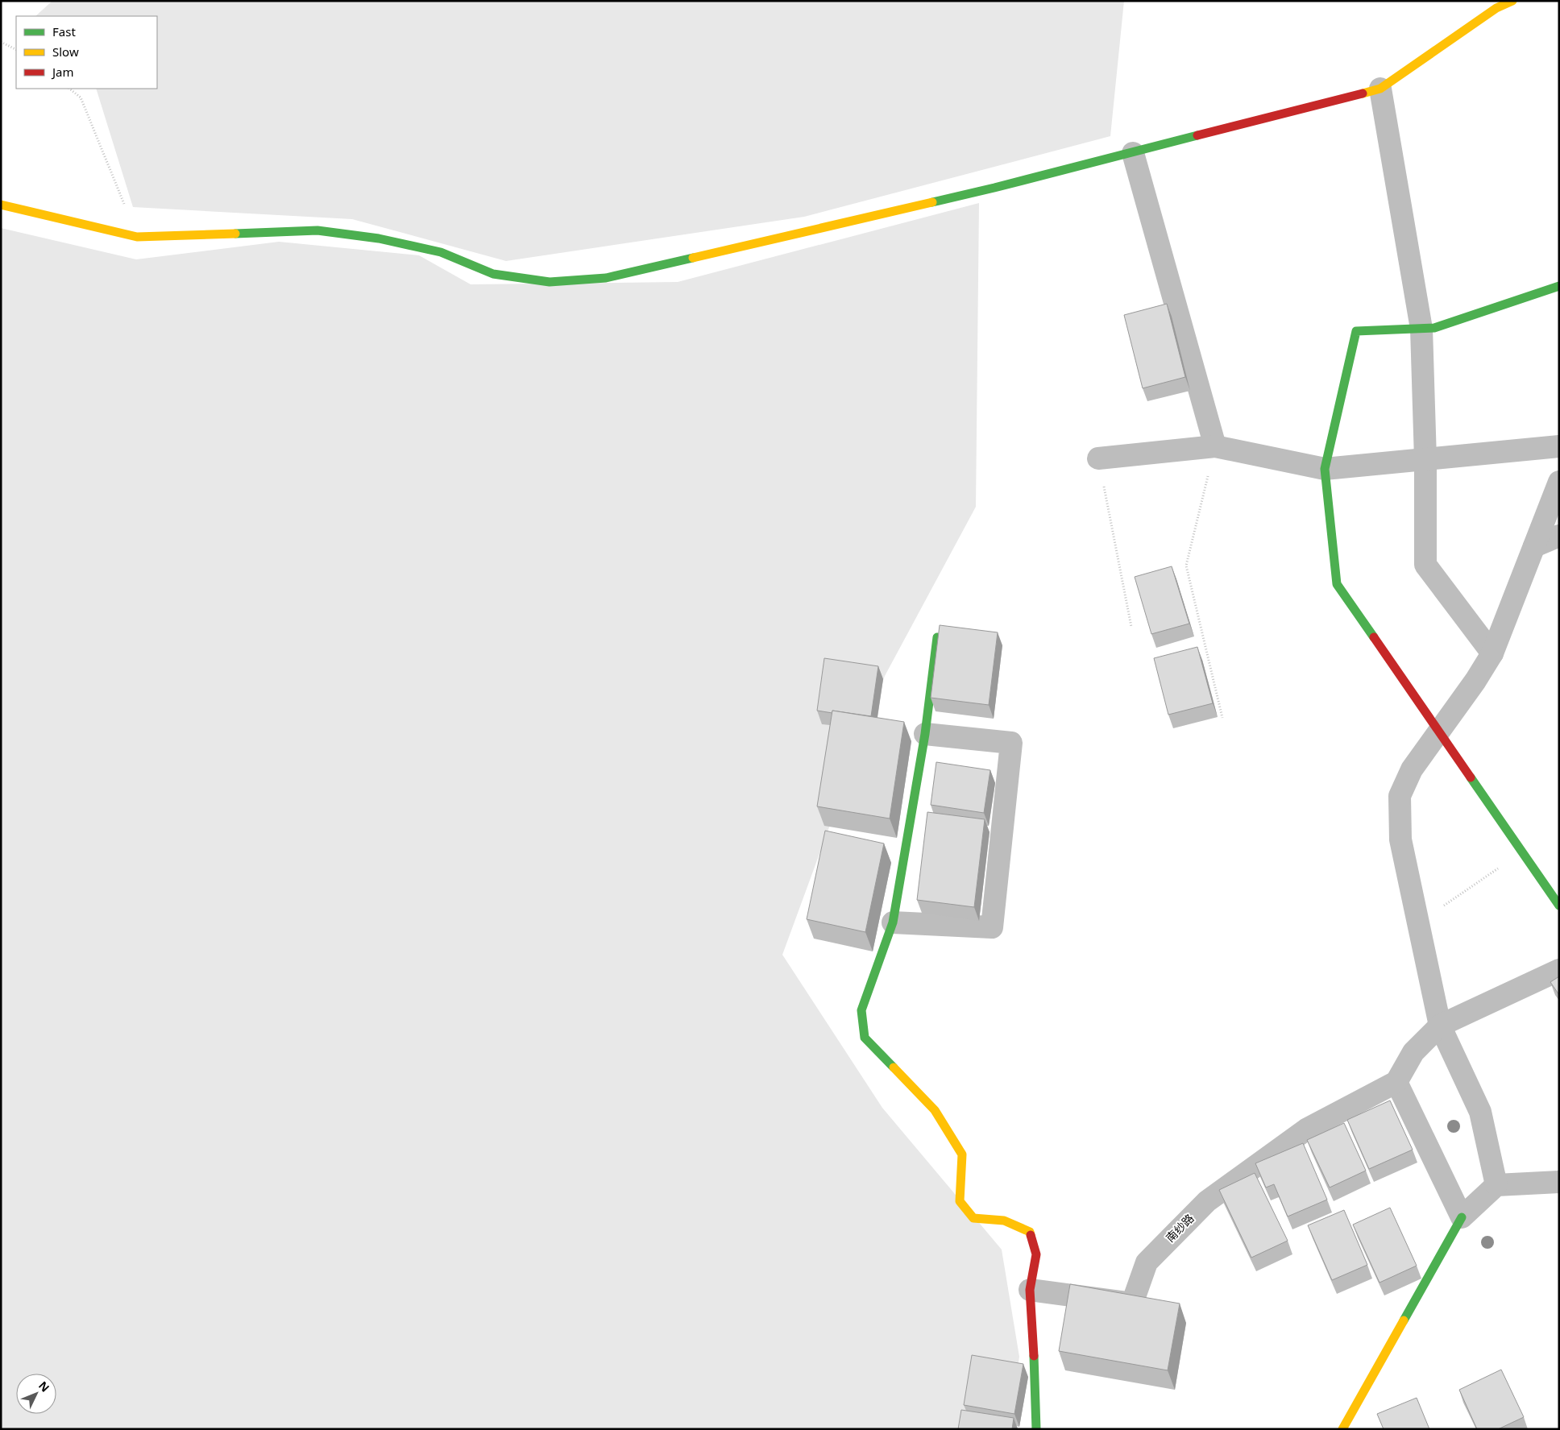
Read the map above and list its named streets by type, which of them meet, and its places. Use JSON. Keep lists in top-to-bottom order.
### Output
{
  "streets": {
    "street": ["南纱路"]
  },
  "legend": ["Fast", "Slow", "Jam"],
  "north": "top right"
}
